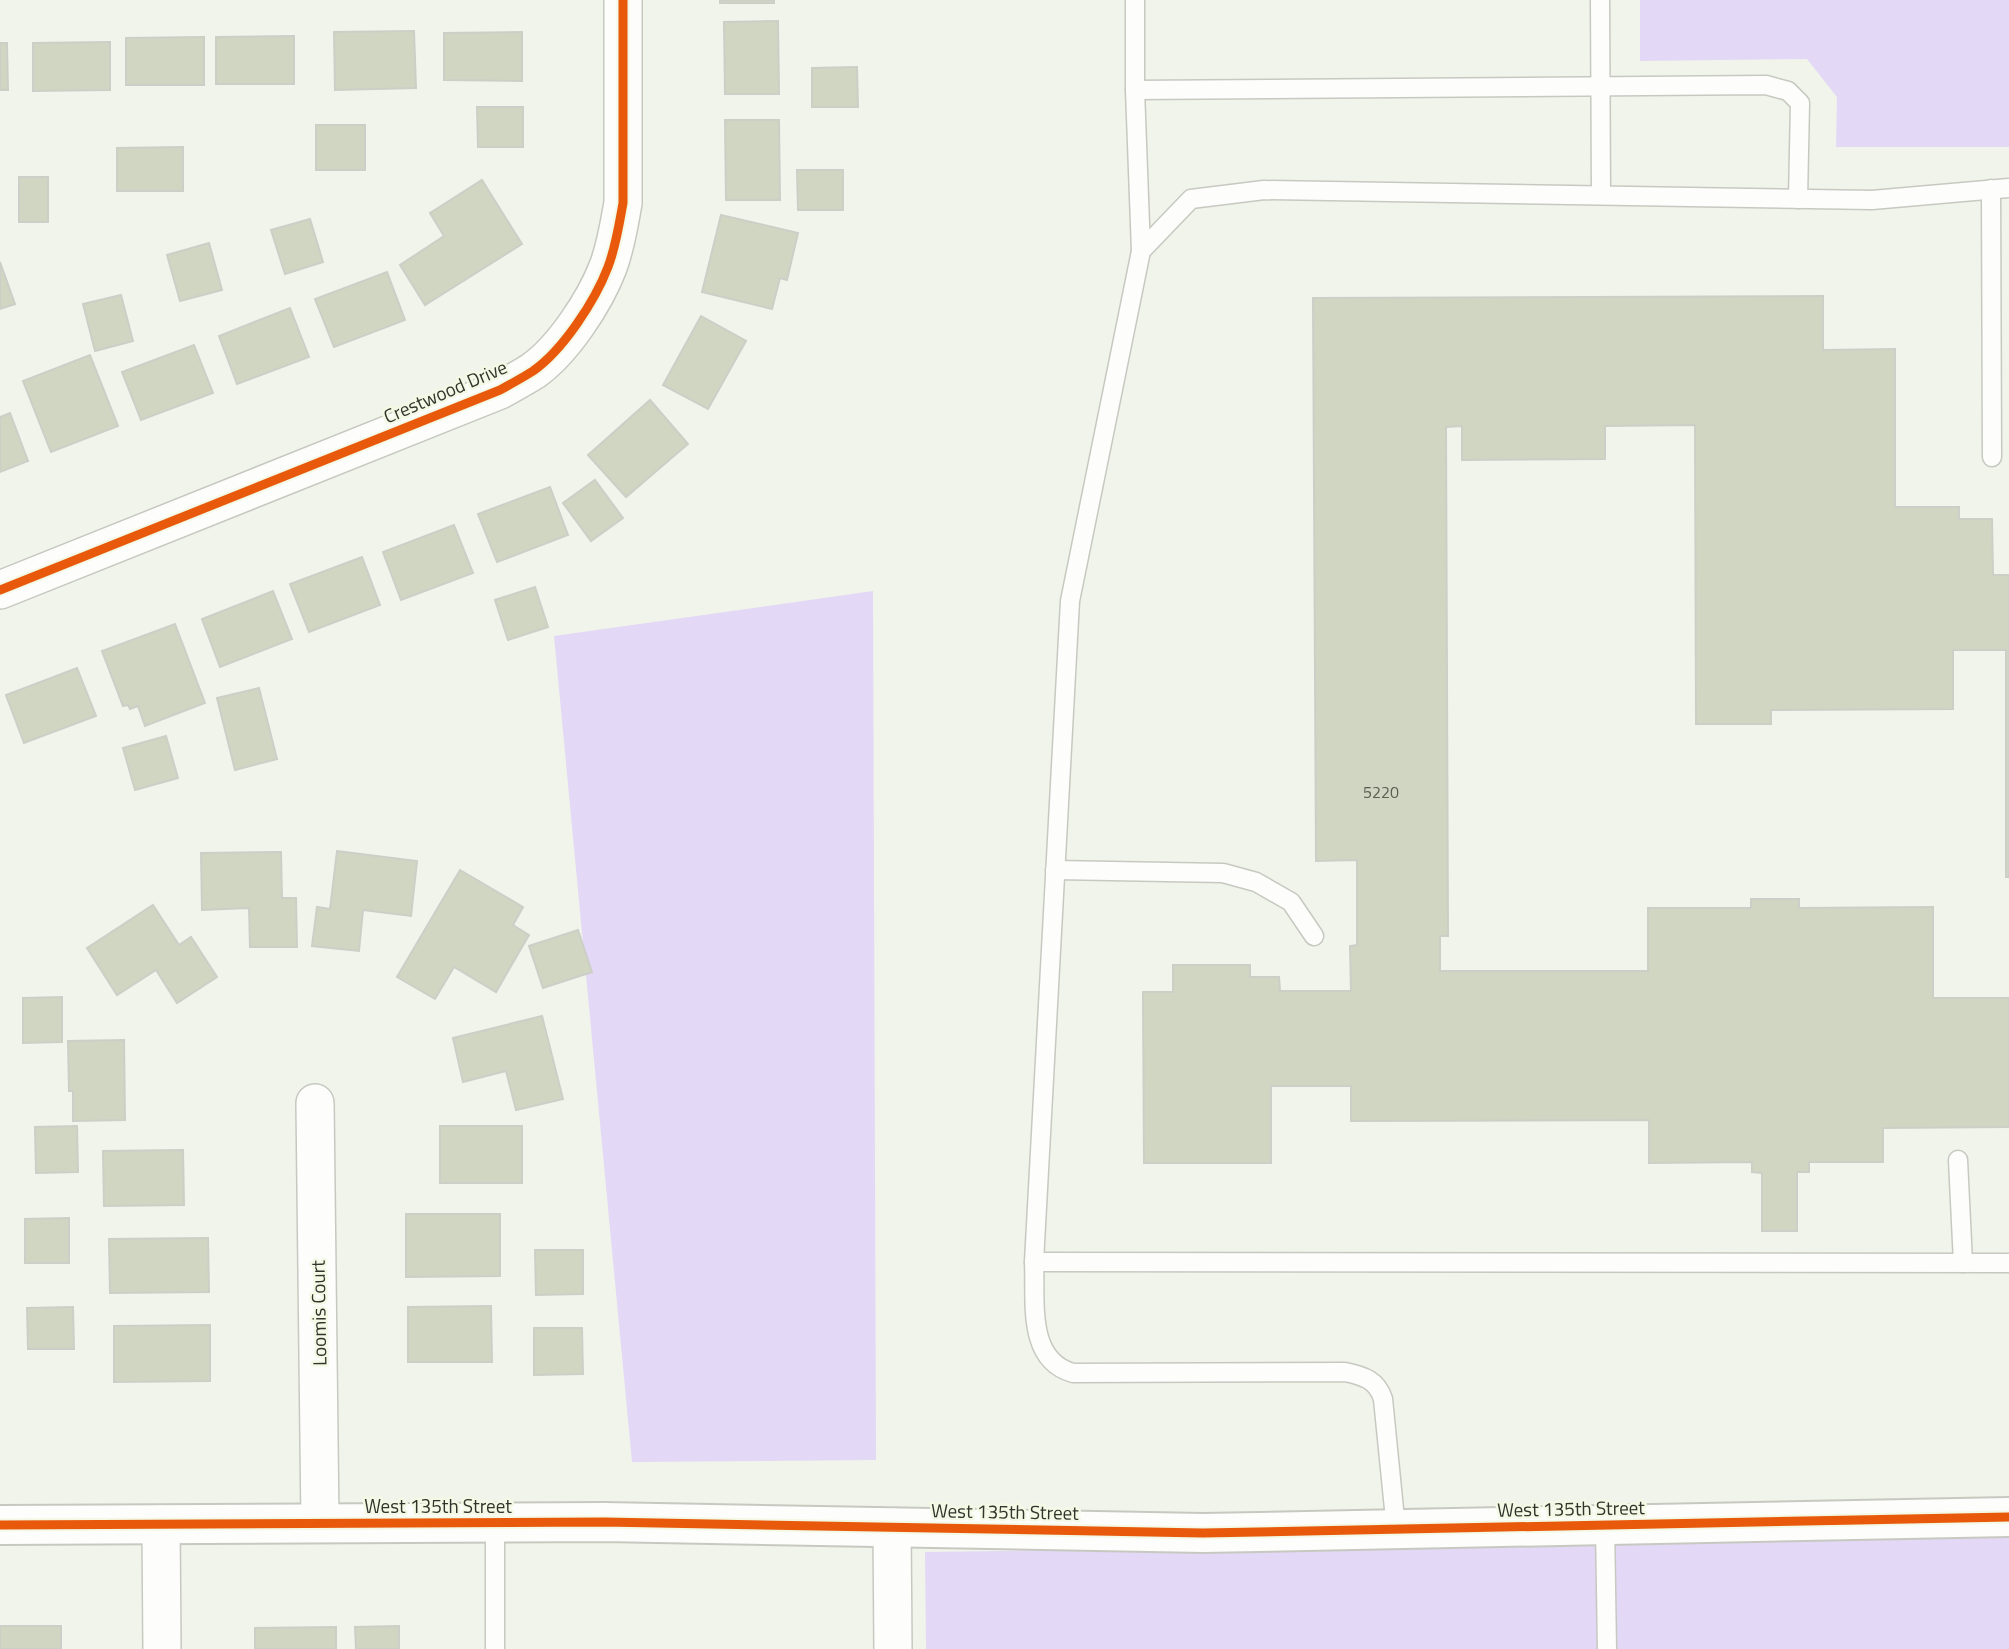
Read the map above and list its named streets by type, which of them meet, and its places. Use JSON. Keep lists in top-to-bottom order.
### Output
{
  "streets": {
    "street": ["Crestwood Drive", "Loomis Court", "West 135th Street"]
  },
  "crossings": [
    ["Loomis Court", "West 135th Street"]
  ],
  "house_numbers": ["5220"]
}
